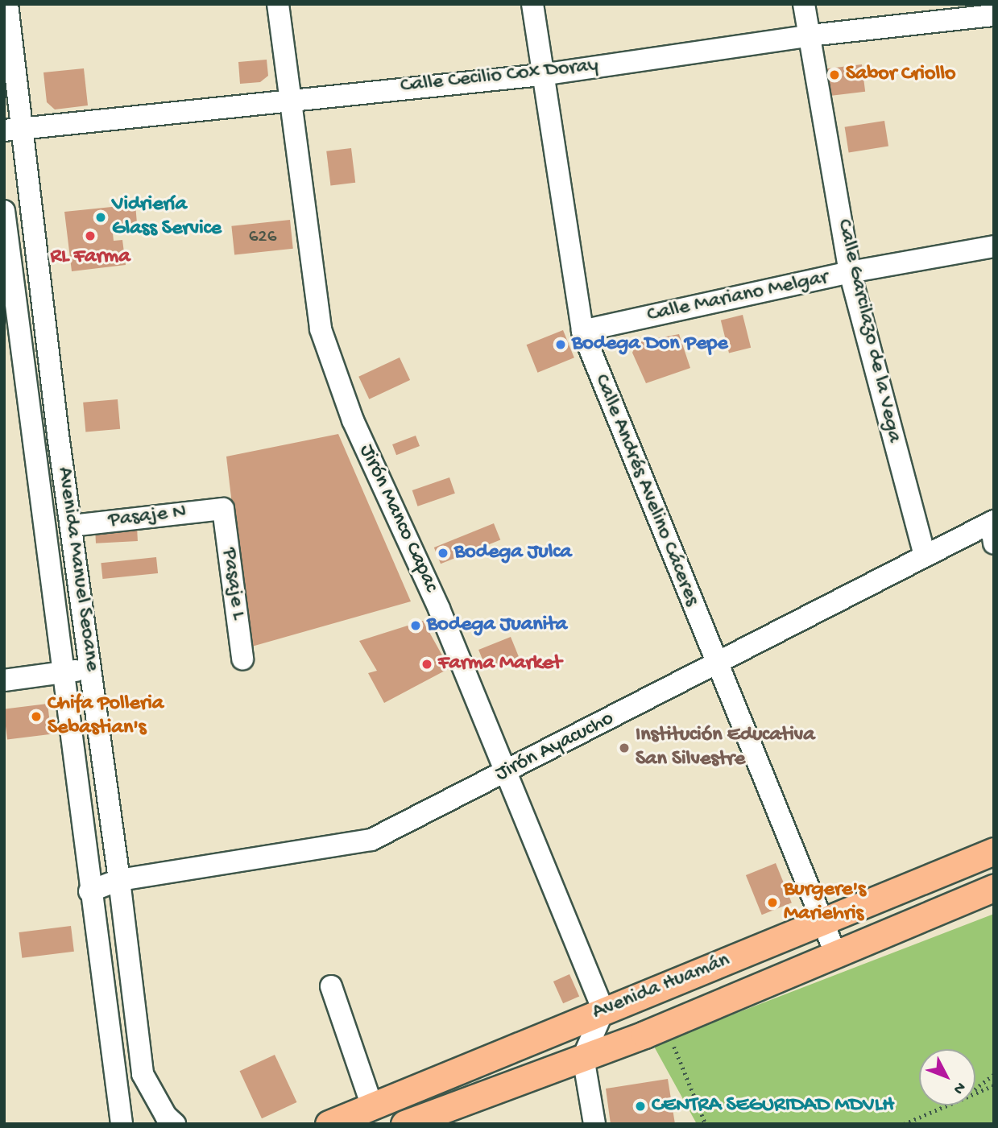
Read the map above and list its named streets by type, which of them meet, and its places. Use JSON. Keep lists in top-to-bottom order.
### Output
{
  "streets": {
    "main road": ["Avenida Huamán"],
    "street": [
      "Calle Cecilio Cox Doray",
      "Calle Mariano Melgar",
      "Calle Garcilazo de la Vega",
      "Calle Andrés Avelino Cáceres",
      "Pasaje N",
      "Jirón Manco Capac",
      "Avenida Manuel Seoane",
      "Pasaje L",
      "Jirón Ayacucho"
    ]
  },
  "crossings": [
    ["Calle Cecilio Cox Doray", "Calle Garcilazo de la Vega"],
    ["Calle Cecilio Cox Doray", "Calle Andrés Avelino Cáceres"],
    ["Calle Cecilio Cox Doray", "Jirón Manco Capac"],
    ["Calle Cecilio Cox Doray", "Avenida Manuel Seoane"],
    ["Calle Mariano Melgar", "Calle Garcilazo de la Vega"],
    ["Calle Mariano Melgar", "Calle Andrés Avelino Cáceres"],
    ["Calle Garcilazo de la Vega", "Jirón Ayacucho"],
    ["Calle Andrés Avelino Cáceres", "Jirón Ayacucho"],
    ["Calle Andrés Avelino Cáceres", "Avenida Huamán"],
    ["Pasaje N", "Avenida Manuel Seoane"],
    ["Pasaje N", "Pasaje L"],
    ["Jirón Manco Capac", "Jirón Ayacucho"],
    ["Jirón Manco Capac", "Avenida Huamán"],
    ["Avenida Manuel Seoane", "Jirón Ayacucho"]
  ],
  "places": [
    "Sabor Criollo",
    "Vidriería Glass Service",
    "RL Farma",
    "Bodega Don Pepe",
    "Bodega Julca",
    "Bodega Juanita",
    "Farma Market",
    "Chifa Polleria Sebastian's",
    "Institución Educativa San Silvestre",
    "Burgere's Mariehris",
    "CENTRA SEGURIDAD MDVLH"
  ],
  "house_numbers": ["626"],
  "north": "bottom right"
}
